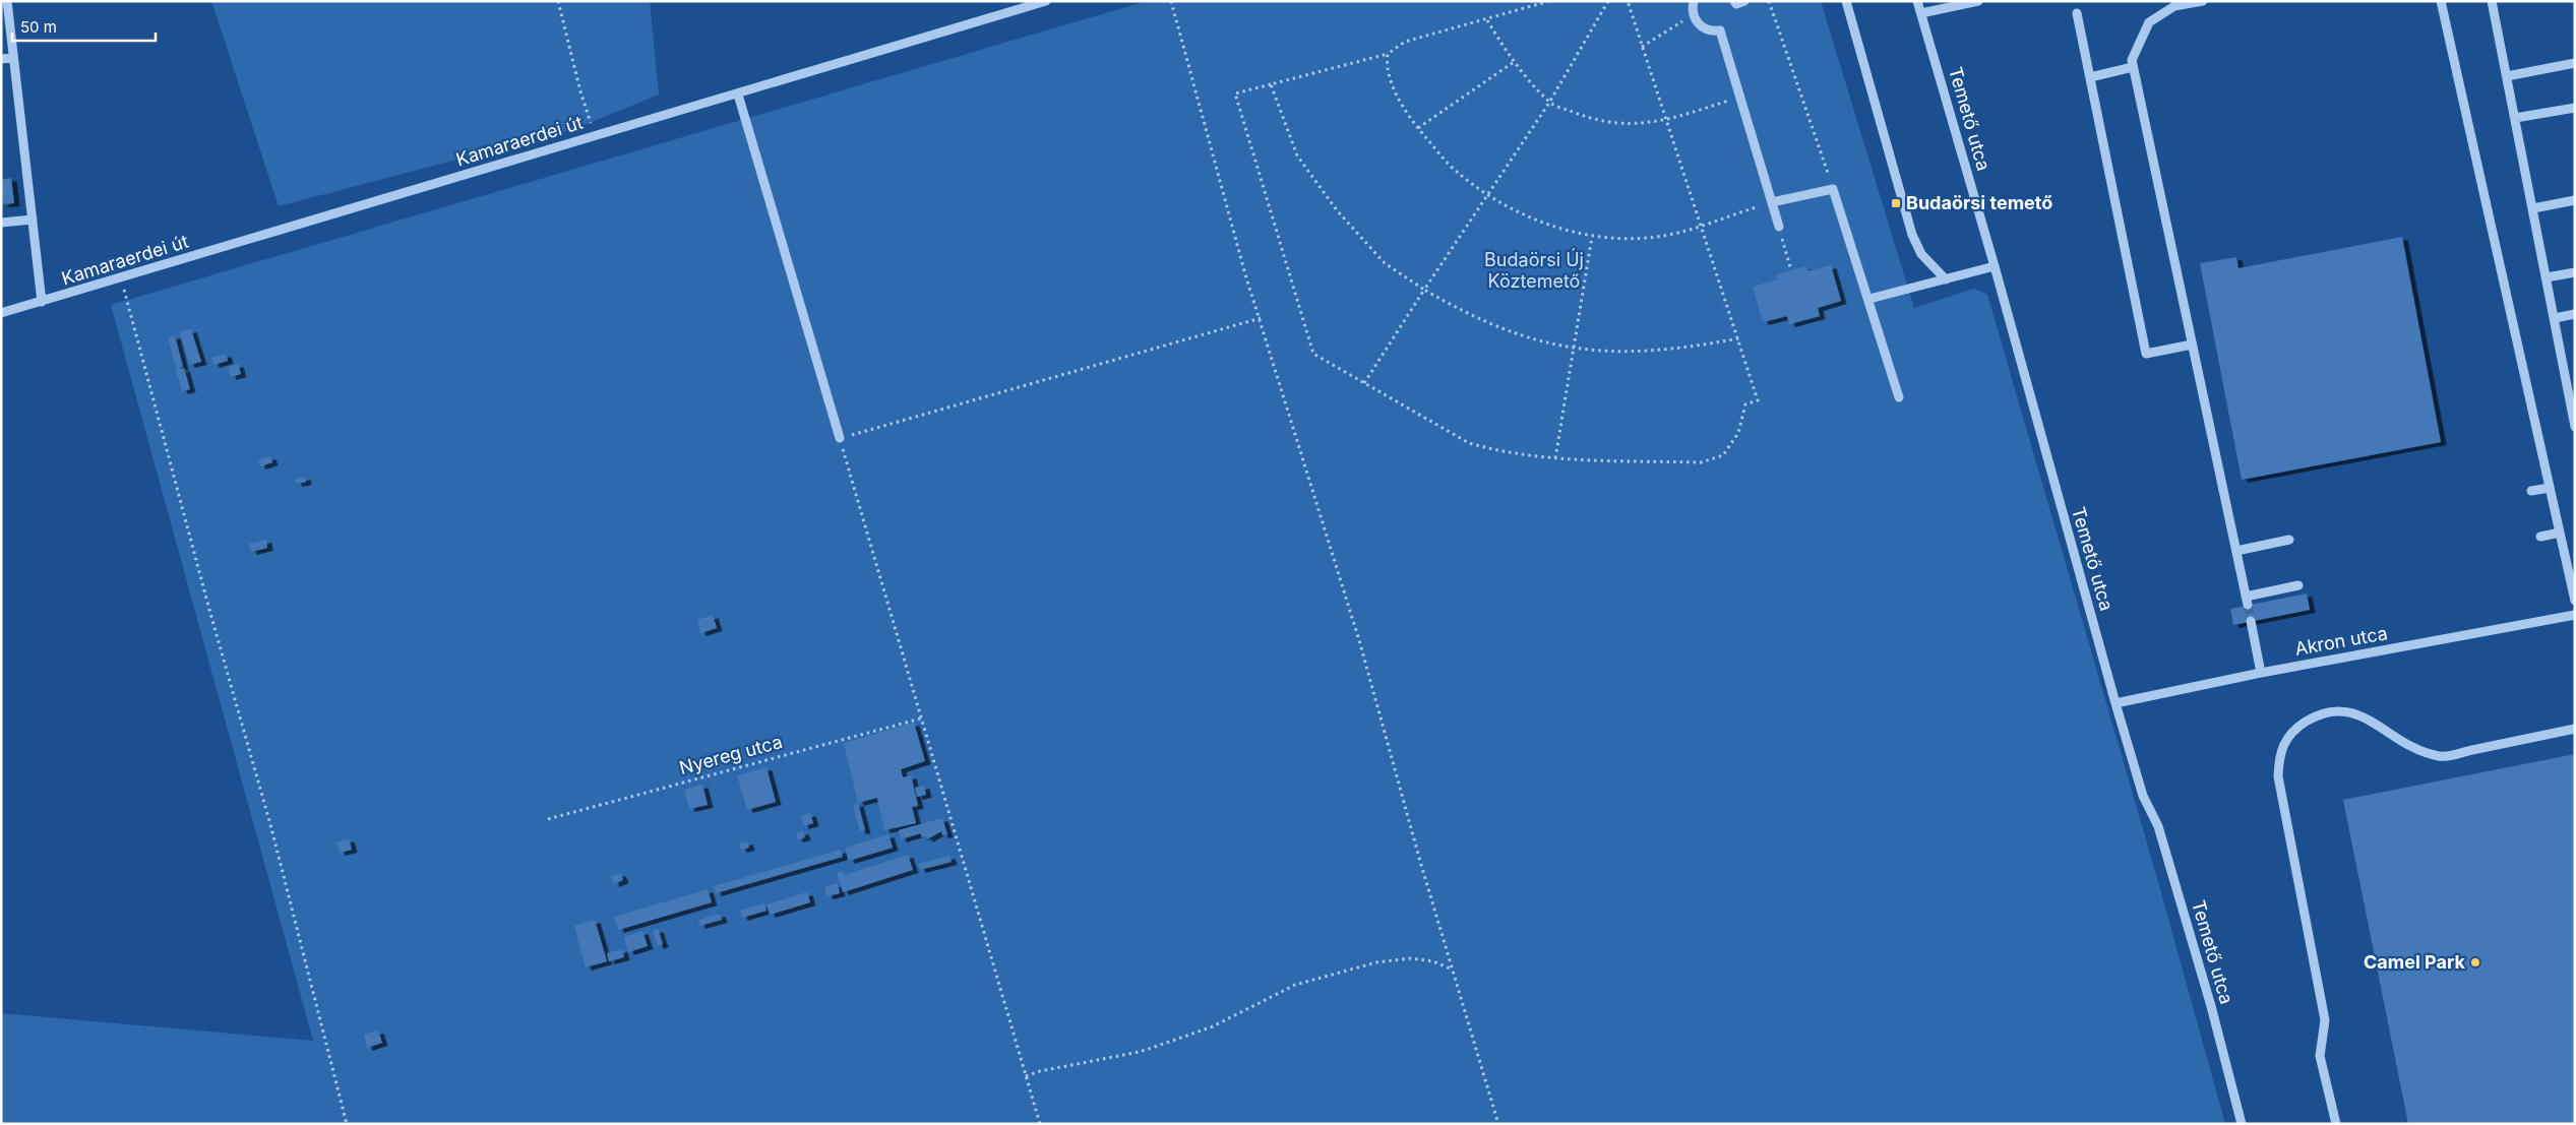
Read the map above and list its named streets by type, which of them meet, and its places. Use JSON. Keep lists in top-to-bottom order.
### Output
{
  "streets": {
    "street": ["Temető utca", "Kamaraerdei út", "Akron utca"],
    "path": ["Nyereg utca"]
  },
  "crossings": [
    ["Temető utca", "Akron utca"]
  ],
  "parks": ["Budaörsi Új Köztemető"],
  "places": {
    "transit": ["Budaörsi temető"],
    "other": ["Camel Park"]
  },
  "scale_bar": "50 m"
}
